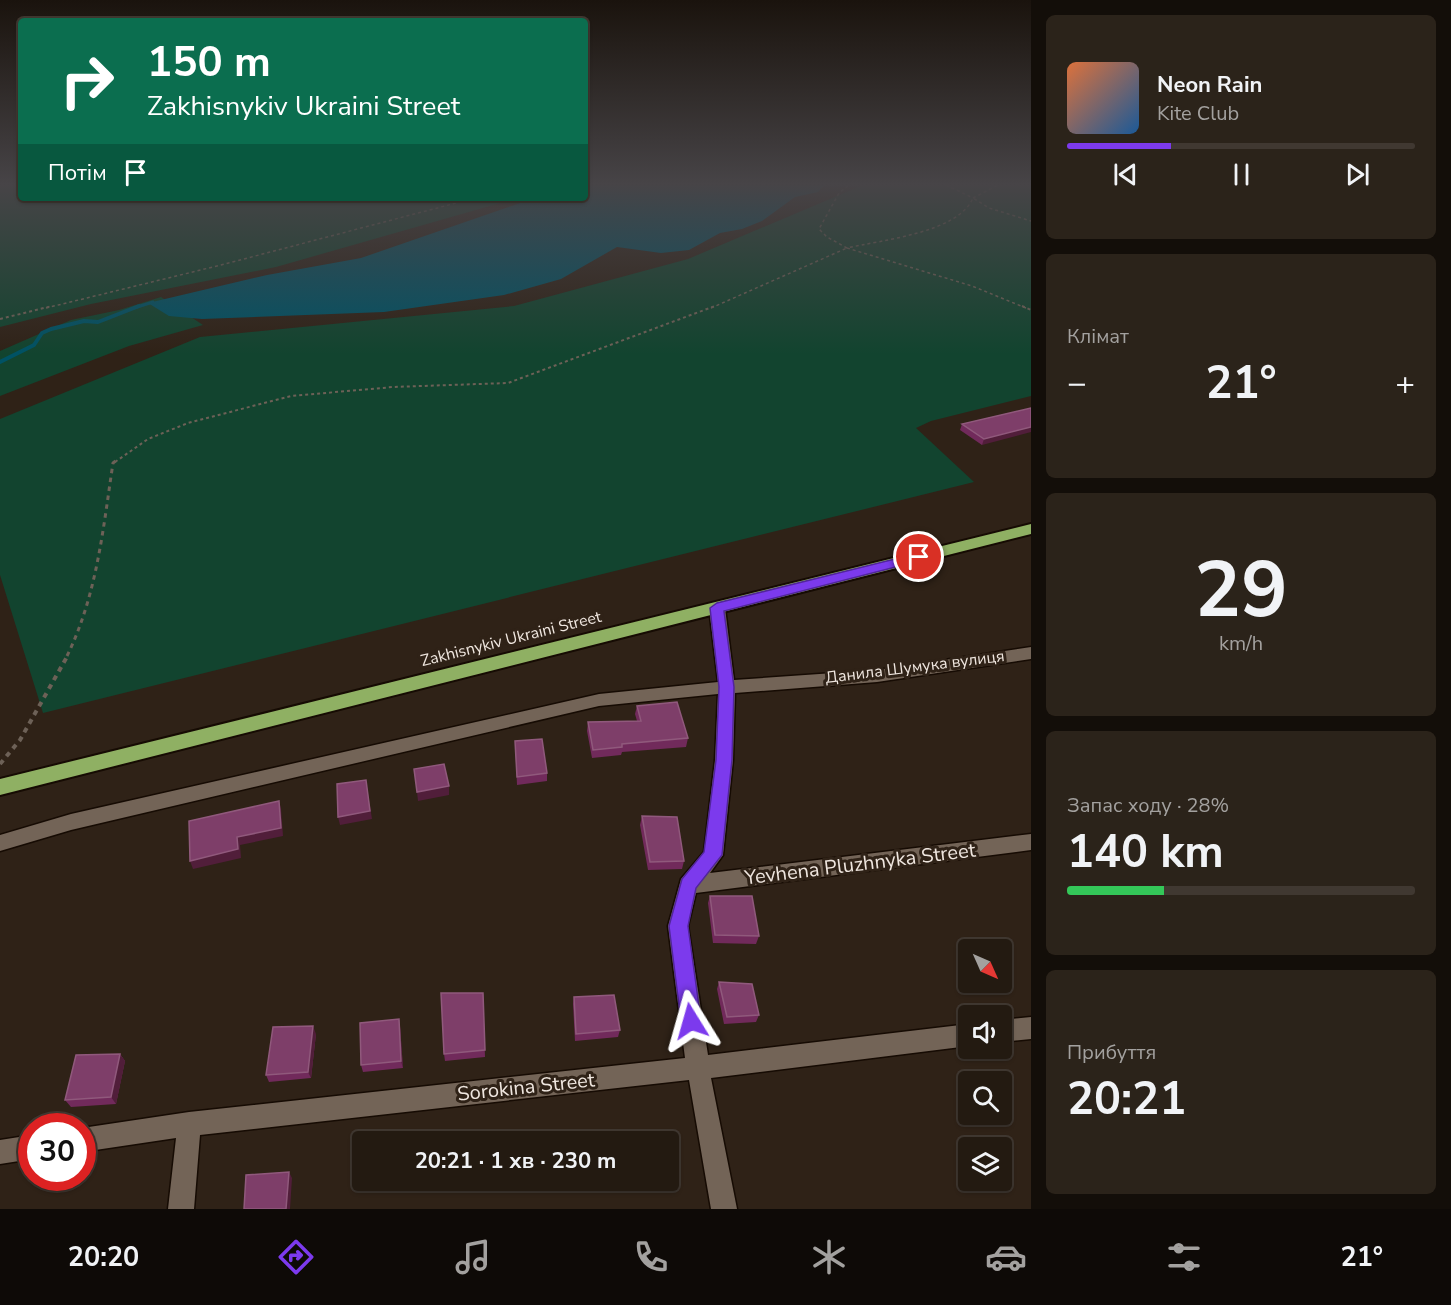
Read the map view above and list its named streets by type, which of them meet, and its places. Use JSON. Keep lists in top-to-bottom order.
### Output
{
  "streets": {
    "highway": ["Zakhisnykiv Ukraini Street"],
    "street": ["Данила Шумука вулиця", "Yevhena Pluzhnyka Street", "Sorokina Street"]
  },
  "north": "bottom right",
  "page": {
    "turn": ["150 m", "Zakhisnykiv Ukraini Street"],
    "song": ["Neon Rain", "Kite Club"],
    "then": "Потім",
    "tile": [
      "Клімат",
      ["29", "km/h"],
      ["Запас ходу · 28%", "140 km"],
      ["Прибуття", "20:21"]
    ],
    "heat": ["−", "21°", "+"],
    "limit": "30",
    "trip": "20:21 · 1 хв · 230 m",
    "tabs": ["20:20", "21°"]
  }
}
